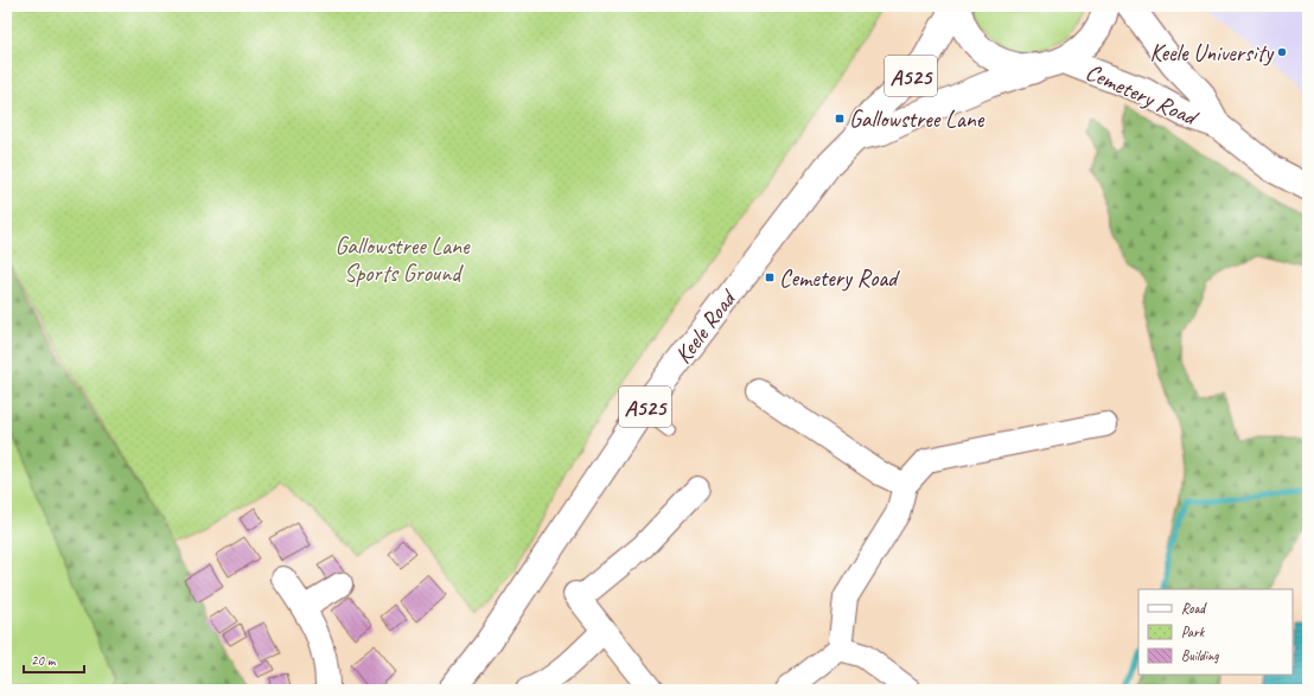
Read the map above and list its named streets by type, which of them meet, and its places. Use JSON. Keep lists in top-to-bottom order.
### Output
{
  "streets": {
    "main road": ["A525", "Cemetery Road", "Keele Road"]
  },
  "crossings": [
    ["A525", "Cemetery Road"],
    ["A525", "Keele Road"]
  ],
  "parks": ["Gallowstree Lane Sports Ground"],
  "places": {
    "other": ["Keele University"],
    "transit": ["Gallowstree Lane", "Cemetery Road"]
  },
  "legend": ["Road", "Park", "Building"],
  "scale_bar": "20 m"
}
